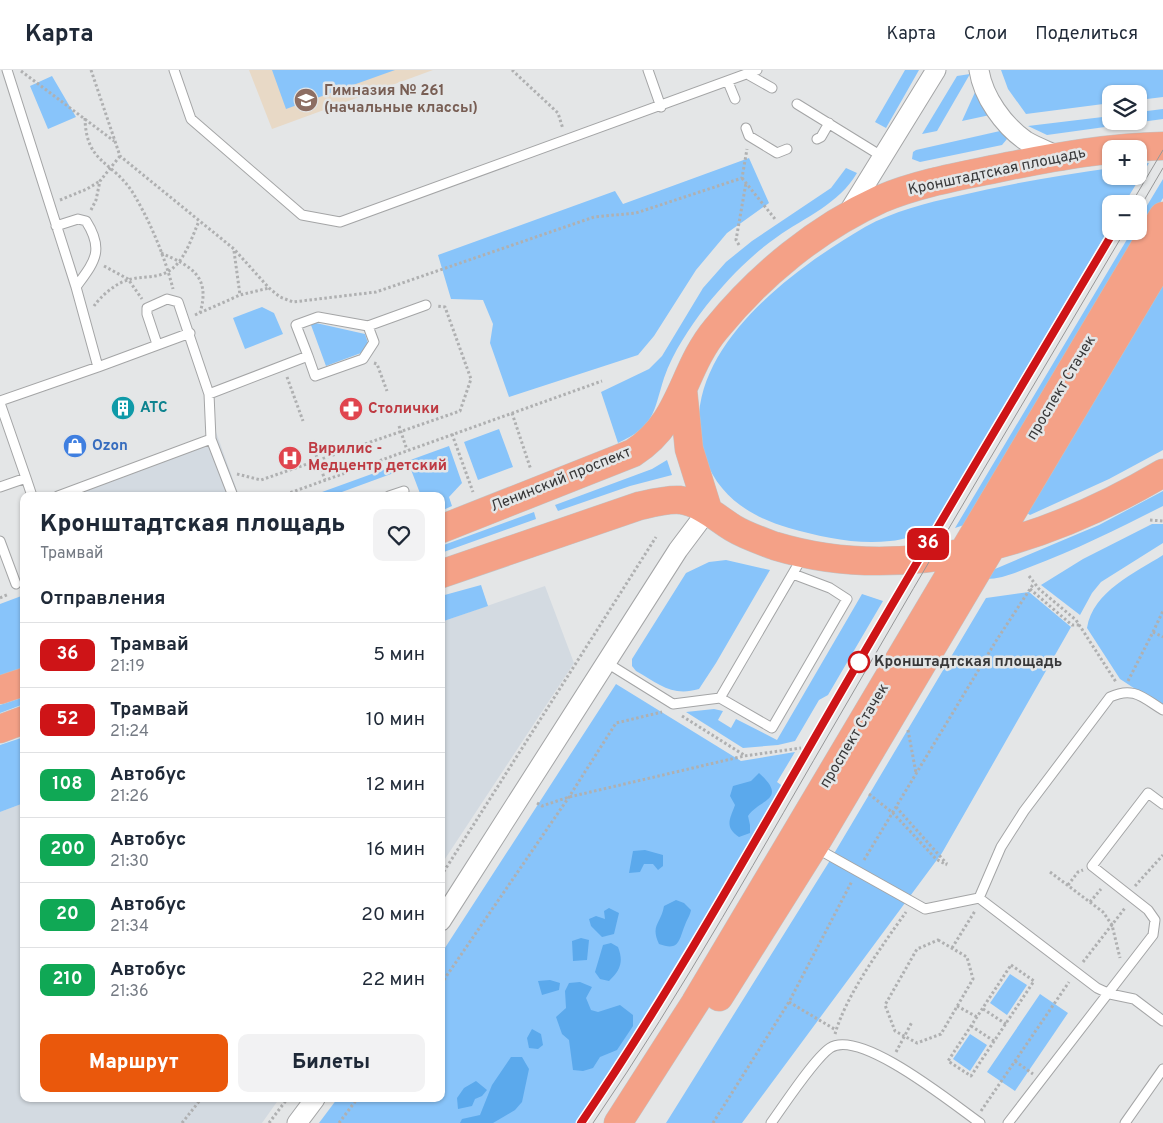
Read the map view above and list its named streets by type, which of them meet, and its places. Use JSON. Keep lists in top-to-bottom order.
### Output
{
  "streets": {
    "main road": ["Кронштадтская площадь", "проспект Стачек", "Ленинский проспект"]
  },
  "crossings": [
    ["Кронштадтская площадь", "Ленинский проспект"]
  ],
  "places": {
    "school or university": ["Гимназия № 261 (начальные классы)"],
    "building": ["АТС"],
    "pharmacy": ["Столички"],
    "shop": ["Ozon"],
    "hospital": ["Вирилис - Медцентр детский"],
    "other": ["Кронштадтская площадь"]
  },
  "lines": ["tram line 36"],
  "page": {
    "header": "Карта",
    "nav": ["Карта", "Слои", "Поделиться"],
    "on_map": "36",
    "map_buttons": ["+", "−"],
    "heading": [
      ["Кронштадтская площадь", "Трамвай"],
      "Отправления"
    ],
    "list": [
      {
        "mark": "36",
        "name": "Трамвай",
        "note": "21:19",
        "value": "5 мин"
      },
      {
        "mark": "52",
        "name": "Трамвай",
        "note": "21:24",
        "value": "10 мин"
      },
      {
        "mark": "108",
        "name": "Автобус",
        "note": "21:26",
        "value": "12 мин"
      },
      {
        "mark": "200",
        "name": "Автобус",
        "note": "21:30",
        "value": "16 мин"
      },
      {
        "mark": "20",
        "name": "Автобус",
        "note": "21:34",
        "value": "20 мин"
      },
      {
        "mark": "210",
        "name": "Автобус",
        "note": "21:36",
        "value": "22 мин"
      }
    ],
    "buttons": ["Маршрут", "Билеты"]
  }
}
